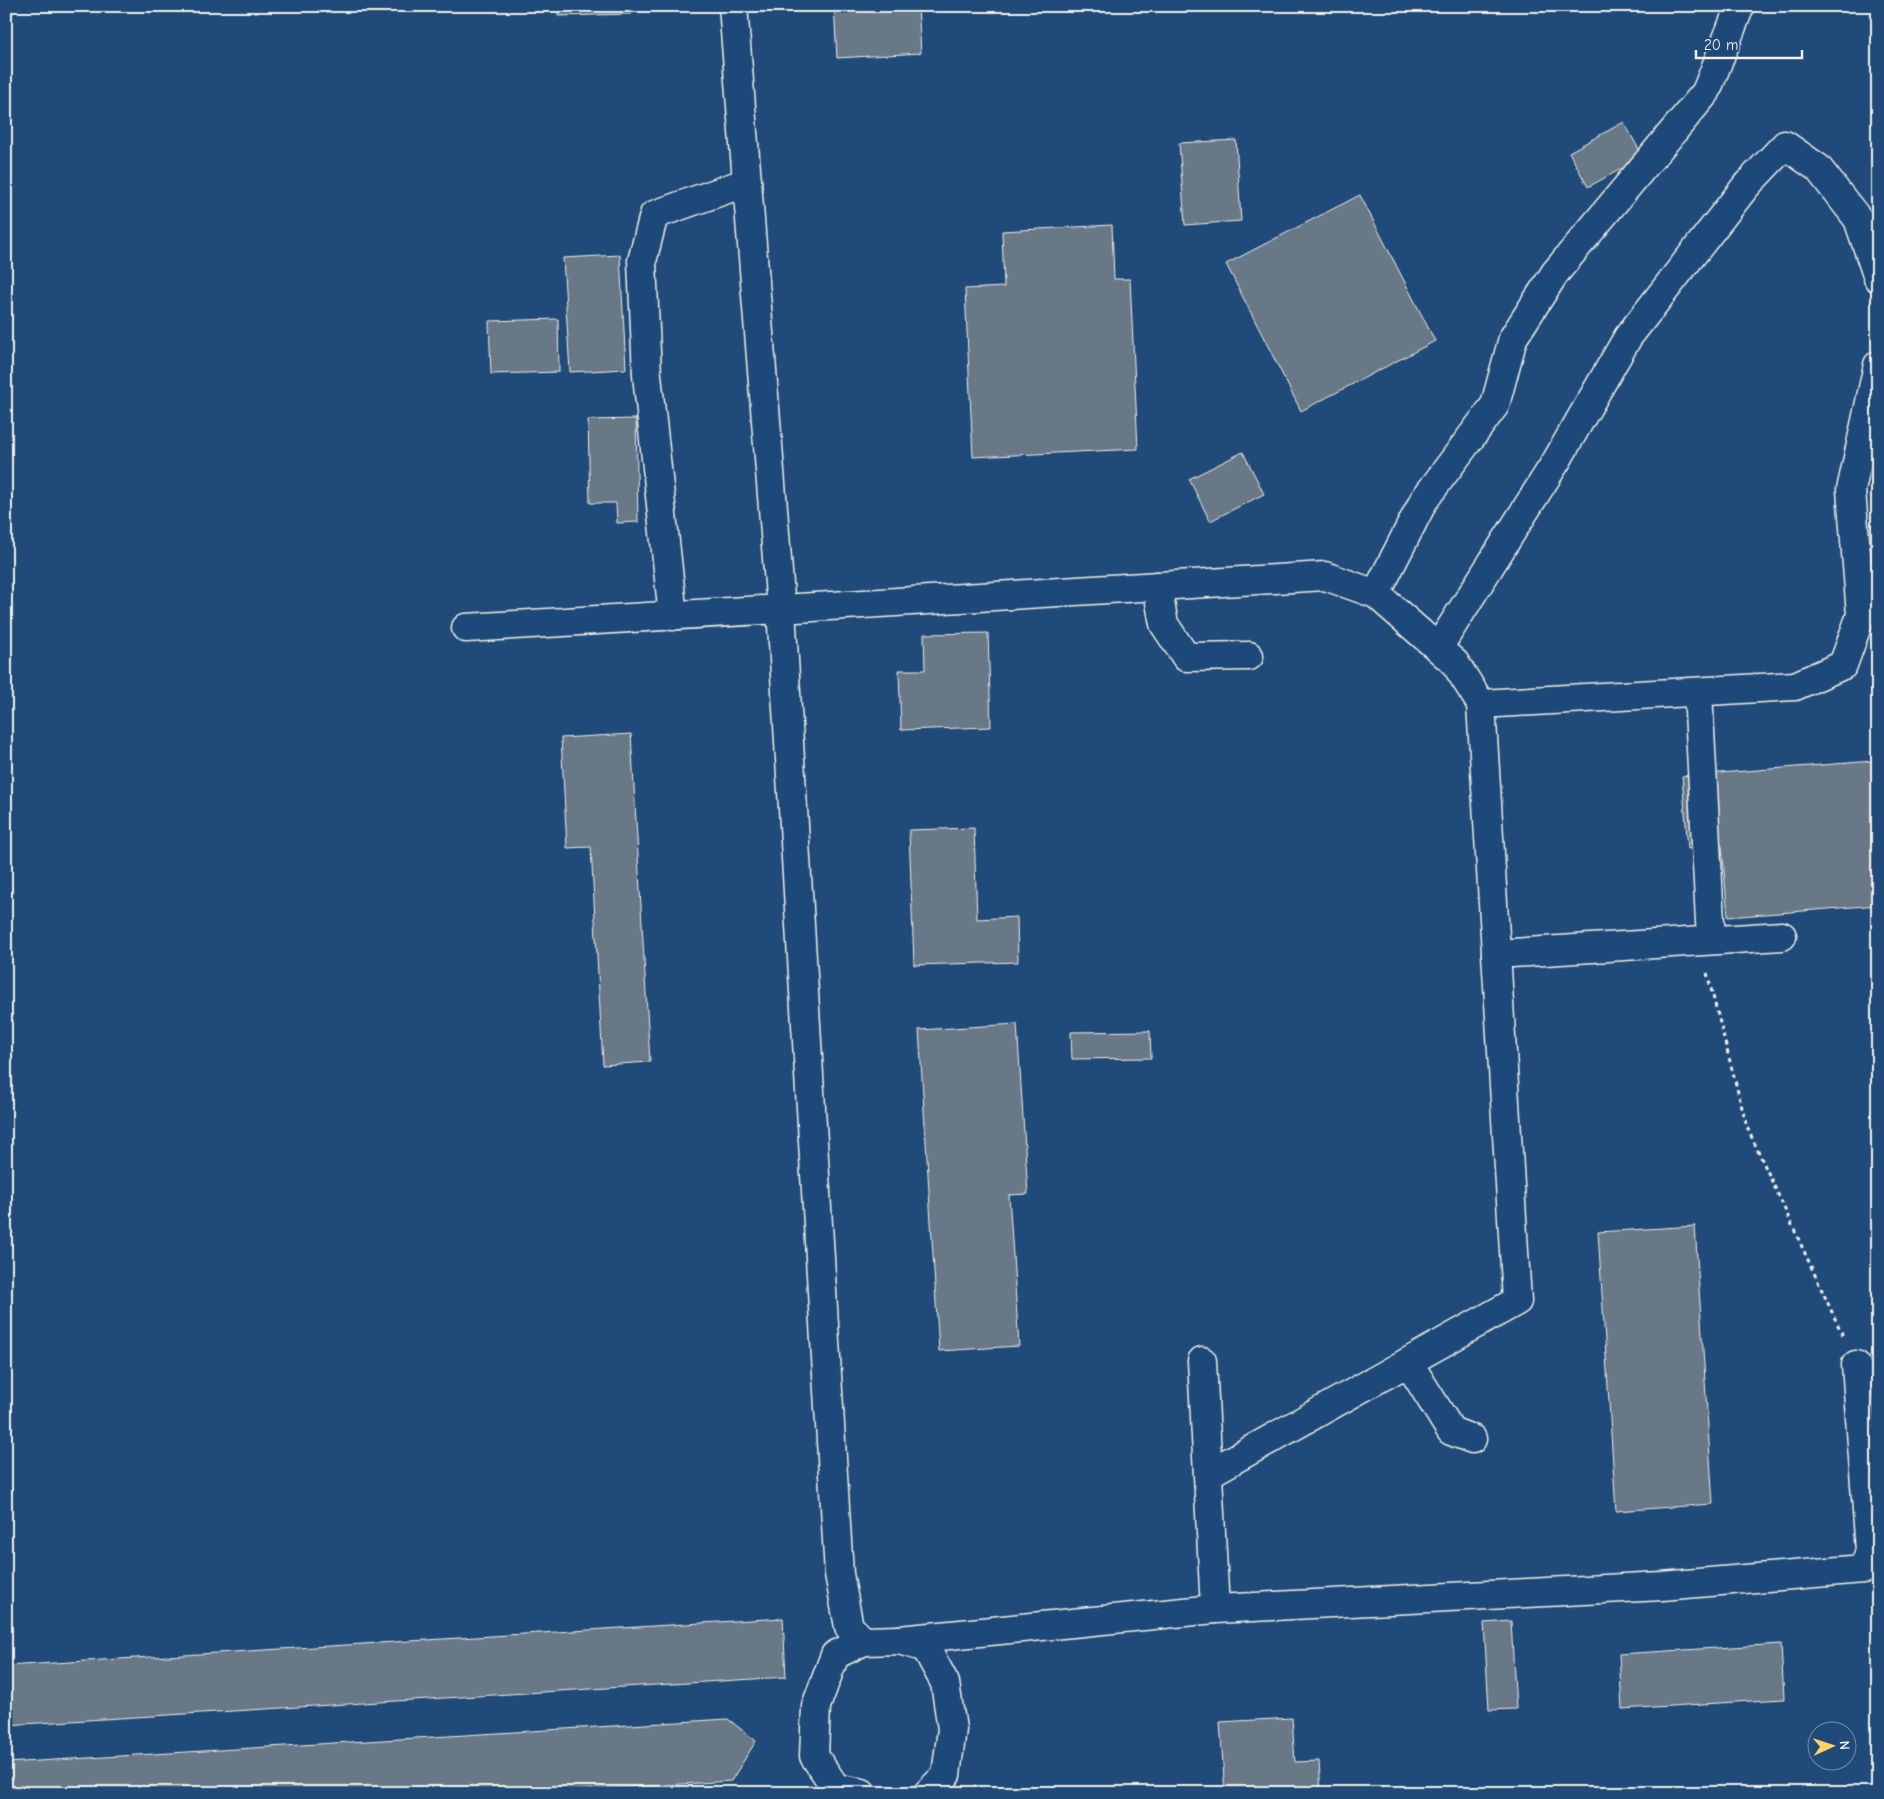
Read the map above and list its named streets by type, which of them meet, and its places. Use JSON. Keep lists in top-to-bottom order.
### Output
{
  "scale_bar": "20 m",
  "north": "right"
}
